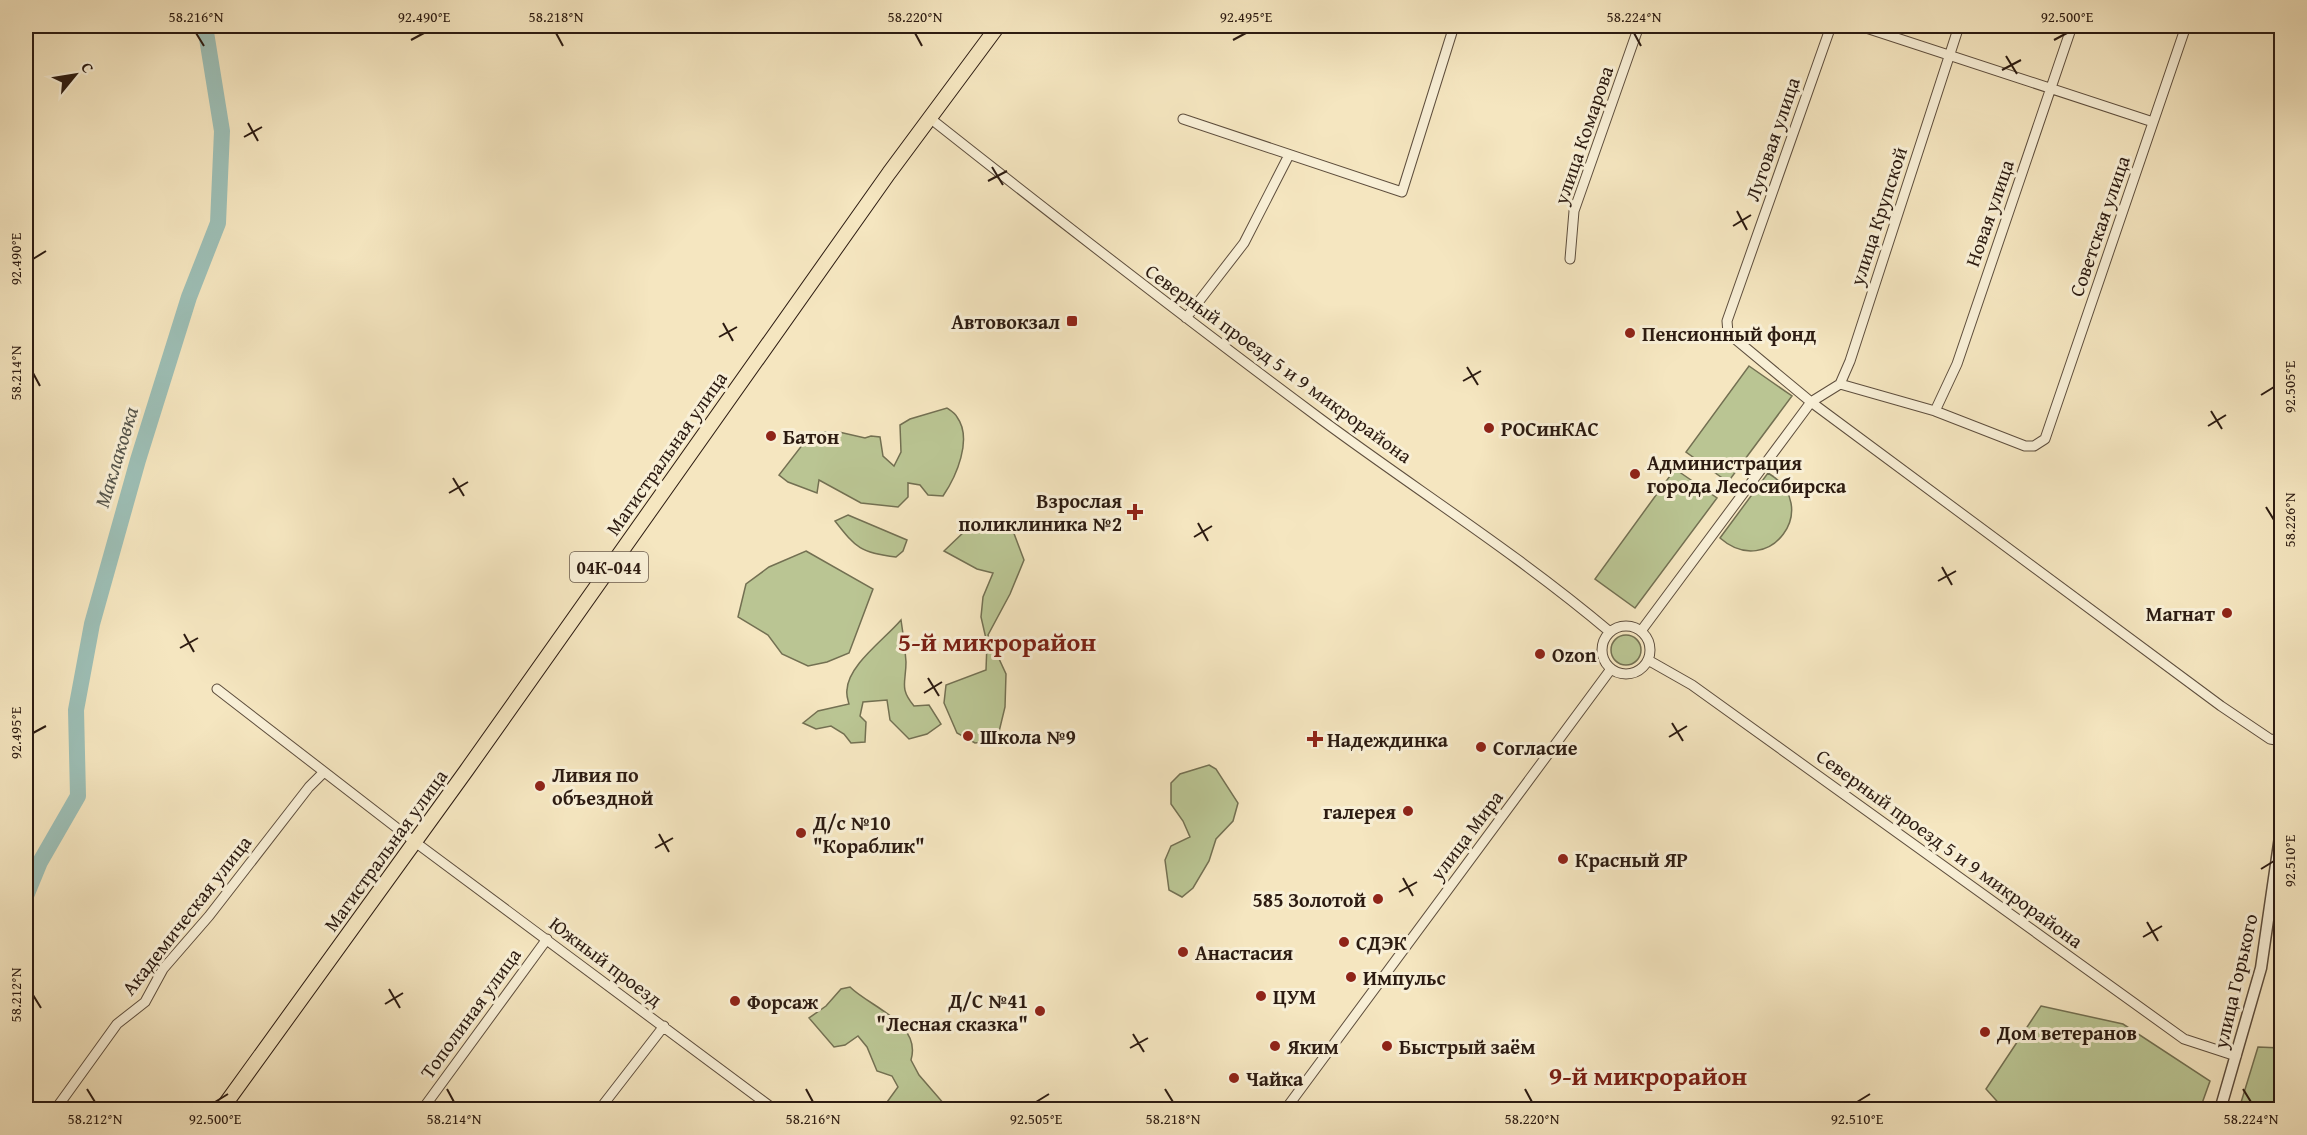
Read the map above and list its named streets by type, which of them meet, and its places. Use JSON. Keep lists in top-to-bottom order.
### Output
{
  "streets": {
    "main road": ["Магистральная улица", "04К-044"],
    "street": [
      "улица Комарова",
      "Луговая улица",
      "Новая улица",
      "улица Крупской",
      "Советская улица",
      "Северный проезд 5 и 9 микрорайона",
      "улица Мира",
      "Академическая улица",
      "Южный проезд",
      "улица Горького",
      "Тополиная улица"
    ]
  },
  "crossings": [
    ["Новая улица", "Советская улица"],
    ["Северный проезд 5 и 9 микрорайона", "Магистральная улица"],
    ["Северный проезд 5 и 9 микрорайона", "улица Мира"],
    ["Северный проезд 5 и 9 микрорайона", "улица Горького"],
    ["Магистральная улица", "Южный проезд"],
    ["Академическая улица", "Южный проезд"],
    ["Южный проезд", "Тополиная улица"]
  ],
  "districts": ["5-й микрорайон", "9-й микрорайон"],
  "water": ["Маклаковка"],
  "places": {
    "transit": ["Автовокзал"],
    "other": [
      "Пенсионный фонд",
      "РОСинКАС",
      "Батон",
      "Администрация города Лесосибирска",
      "Магнат",
      "Ozon",
      "Школа №9",
      "Согласие",
      "Ливия по объездной",
      "галерея",
      "Д/с №10 \"Кораблик\"",
      "Красный ЯР",
      "585 Золотой",
      "СДЭК",
      "Анастасия",
      "Импульс",
      "ЦУМ",
      "Форсаж",
      "Д/С №41 \"Лесная сказка\"",
      "Дом ветеранов",
      "Яким",
      "Быстрый заём",
      "Чайка"
    ],
    "health": ["Взрослая поликлиника №2", "Надеждинка"]
  },
  "north": "top right",
  "coordinates": [
    "58.216°N",
    "92.490°E",
    "58.218°N",
    "58.220°N",
    "92.495°E",
    "58.224°N",
    "92.500°E",
    "58.214°N",
    "92.505°E",
    "58.226°N",
    "92.510°E",
    "58.212°N"
  ]
}
